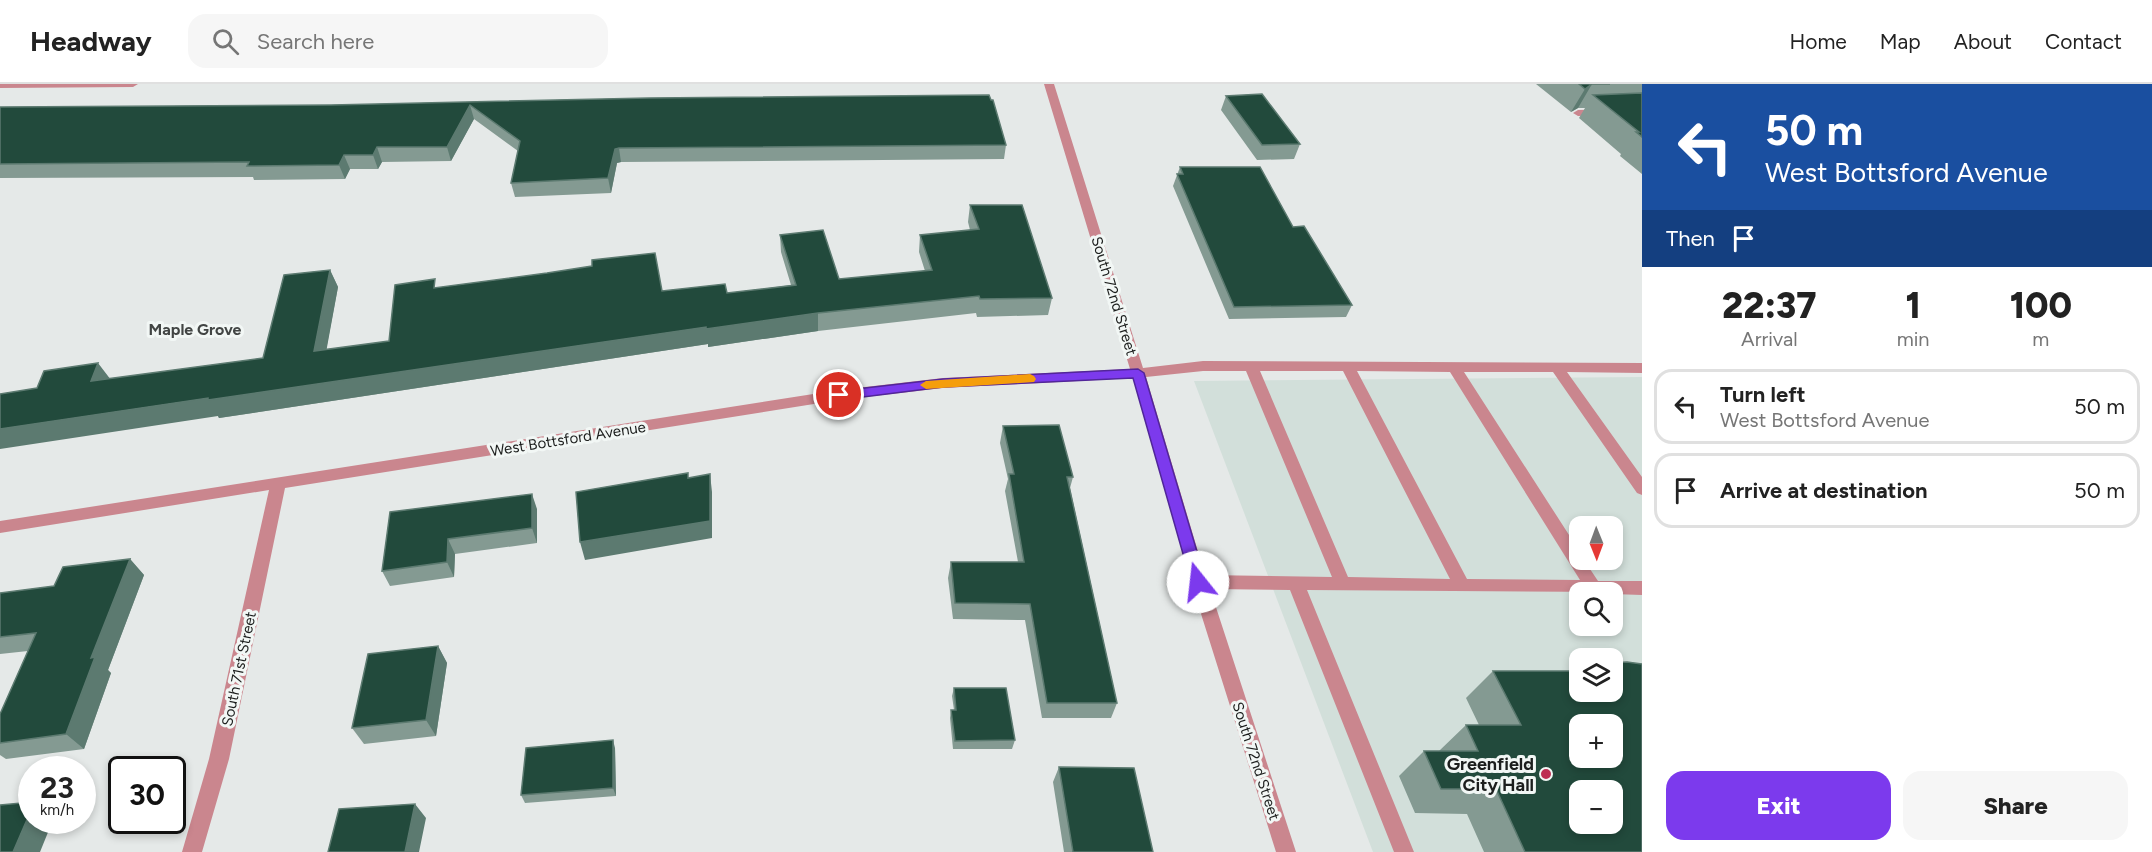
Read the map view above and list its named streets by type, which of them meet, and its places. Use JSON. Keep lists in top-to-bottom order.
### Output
{
  "streets": {
    "street": ["South 72nd Street", "West Bottsford Avenue", "South 71st Street"]
  },
  "crossings": [
    ["South 72nd Street", "West Bottsford Avenue"],
    ["West Bottsford Avenue", "South 71st Street"]
  ],
  "districts": ["Maple Grove"],
  "places": ["Greenfield City Hall"],
  "north": "bottom",
  "page": {
    "header": "Headway",
    "search": "Search here",
    "nav": [
      "Home",
      "Map",
      "About",
      "Contact"
    ],
    "turn": ["50 m", "West Bottsford Avenue"],
    "then": "Then",
    "eta": [
      "22:37",
      "Arrival",
      "1",
      "min",
      "100",
      "m"
    ],
    "list": [
      {
        "name": "Turn left",
        "note": "West Bottsford Avenue",
        "value": "50 m"
      },
      {
        "name": "Arrive at destination",
        "value": "50 m"
      }
    ],
    "map_buttons": ["+", "−"],
    "speed": "23 km/h",
    "limit": "30",
    "buttons": ["Exit", "Share"]
  }
}
